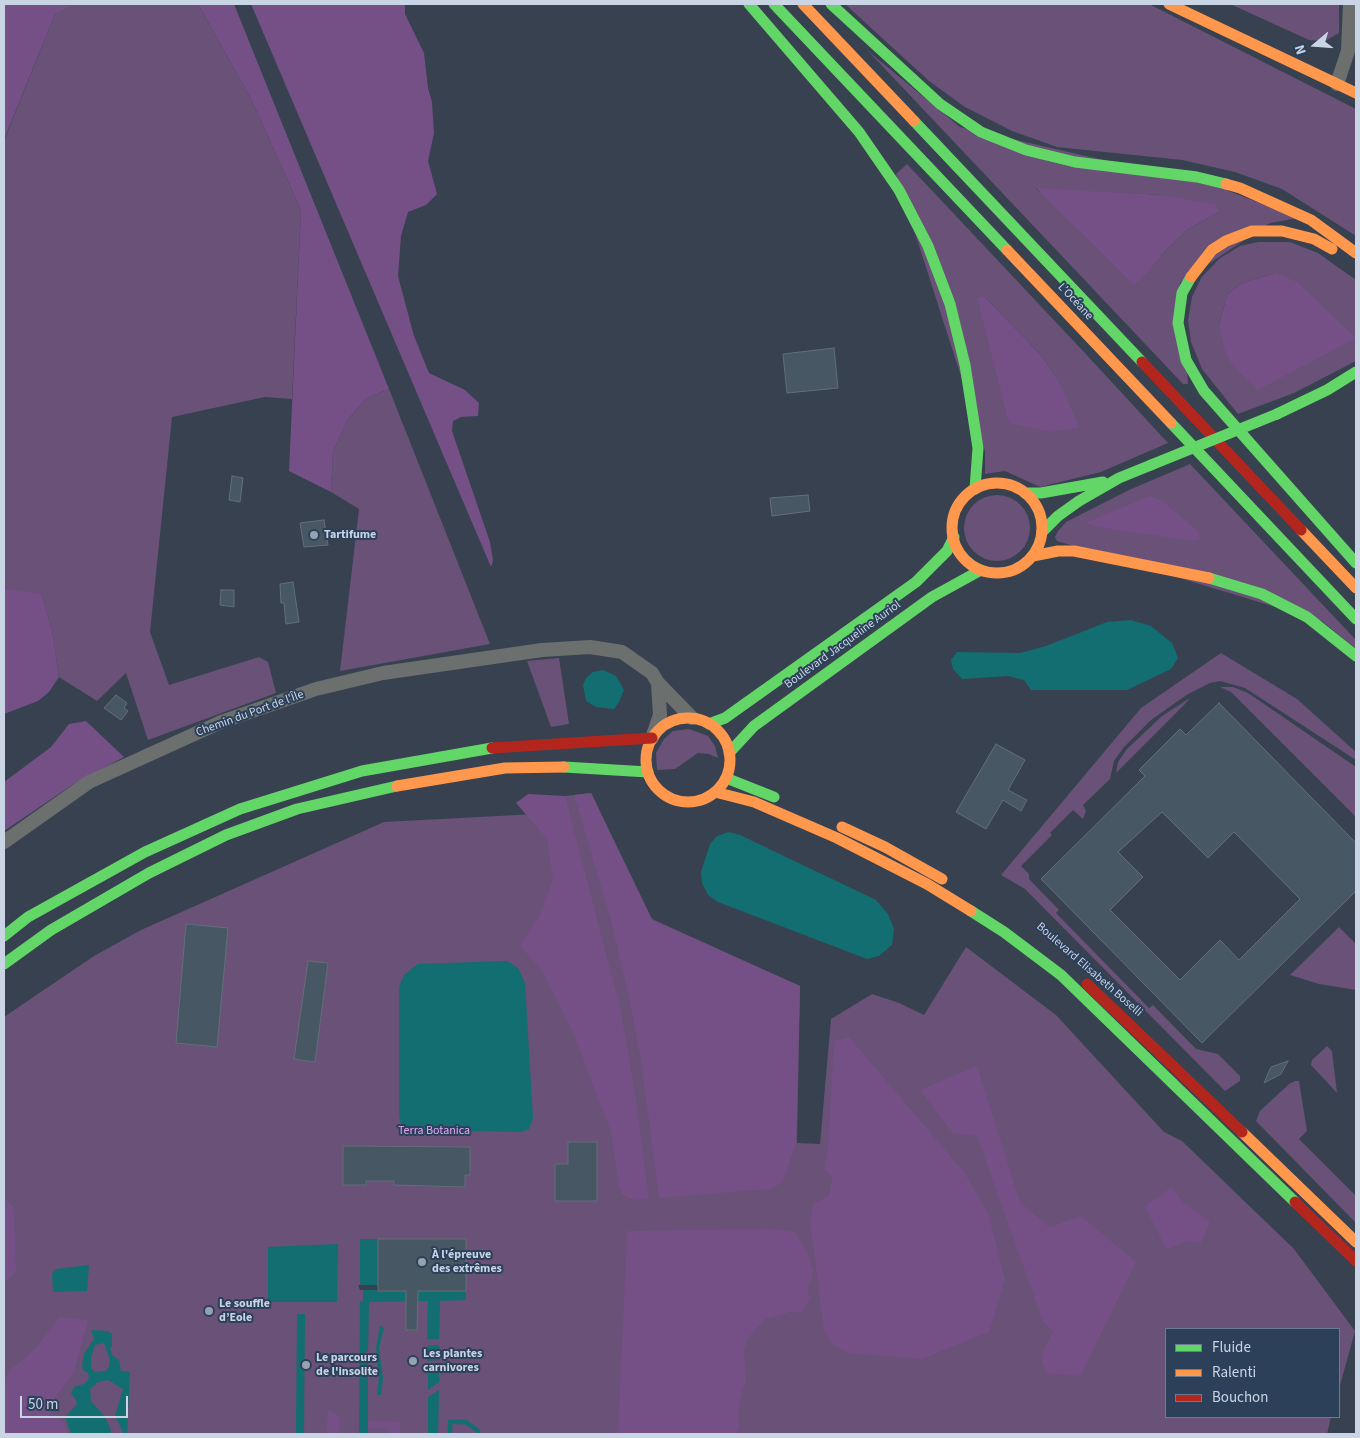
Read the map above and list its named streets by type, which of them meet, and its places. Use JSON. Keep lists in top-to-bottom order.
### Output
{
  "streets": {
    "main road": ["L’Océane", "Boulevard Jacqueline Auriol", "Boulevard Elisabeth Boselli"],
    "street": ["Chemin du Port de l'Île"]
  },
  "crossings": [
    ["Boulevard Jacqueline Auriol", "Chemin du Port de l'Île"]
  ],
  "parks": ["Terra Botanica"],
  "places": [
    "Tartifume",
    "À l'épreuve des extrêmes",
    "Le souffle d’Eole",
    "Les plantes carnivores",
    "Le parcours de l'insolite"
  ],
  "legend": ["Fluide", "Ralenti", "Bouchon"],
  "scale_bar": "50 m",
  "north": "left"
}
